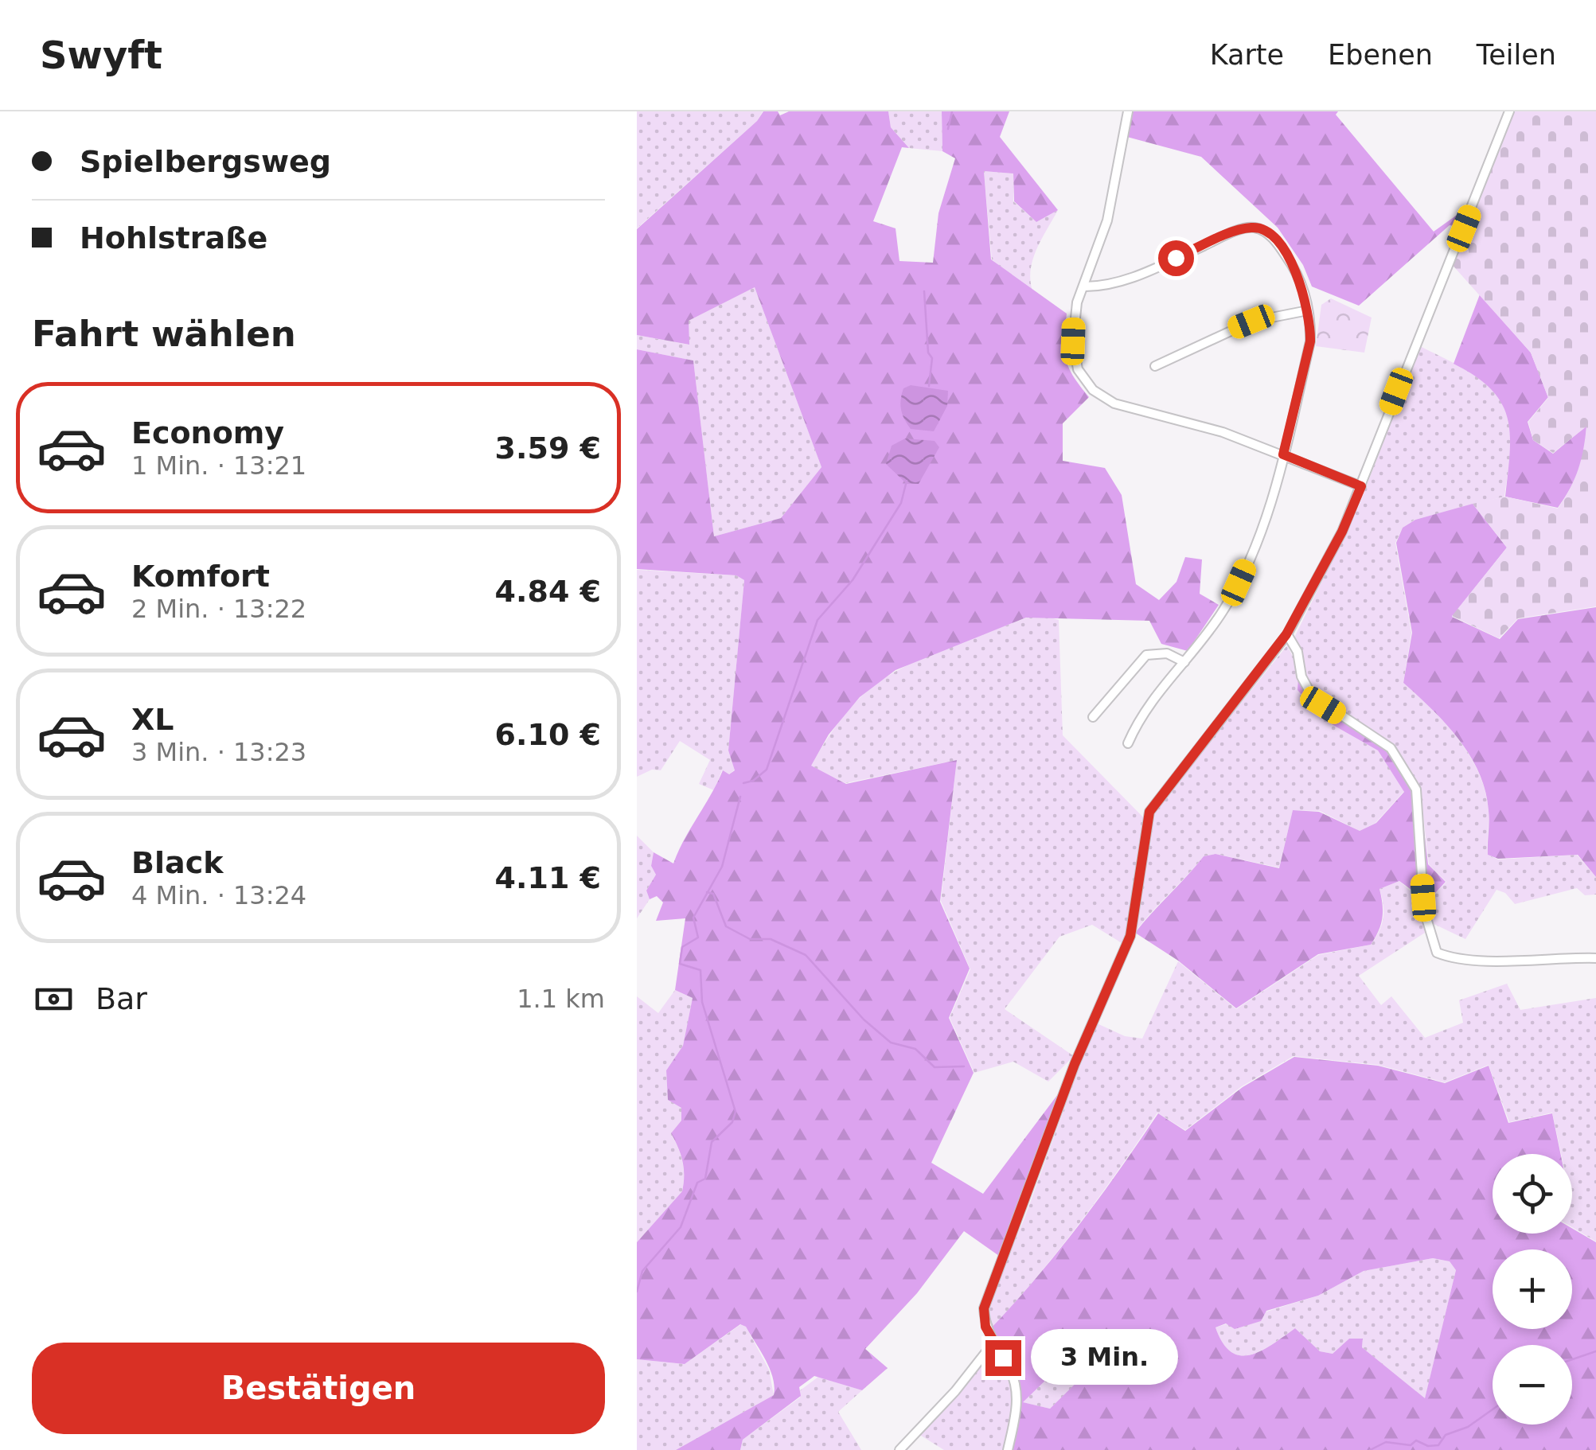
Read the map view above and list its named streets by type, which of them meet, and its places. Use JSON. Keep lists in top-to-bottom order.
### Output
{
  "page": {
    "header": "Swyft",
    "nav": ["Karte", "Ebenen", "Teilen"],
    "banner": ["Spielbergsweg", "Hohlstraße"],
    "heading": "Fahrt wählen",
    "list": [
      {
        "name": "Economy",
        "note": "1 Min. · 13:21",
        "value": "3.59 €"
      },
      {
        "name": "Komfort",
        "note": "2 Min. · 13:22",
        "value": "4.84 €"
      },
      {
        "name": "XL",
        "note": "3 Min. · 13:23",
        "value": "6.10 €"
      },
      {
        "name": "Black",
        "note": "4 Min. · 13:24",
        "value": "4.11 €"
      }
    ],
    "pay": ["Bar", "1.1 km"],
    "map_buttons": ["+", "−"],
    "buttons": "Bestätigen",
    "bubble": "3 Min."
  }
}
